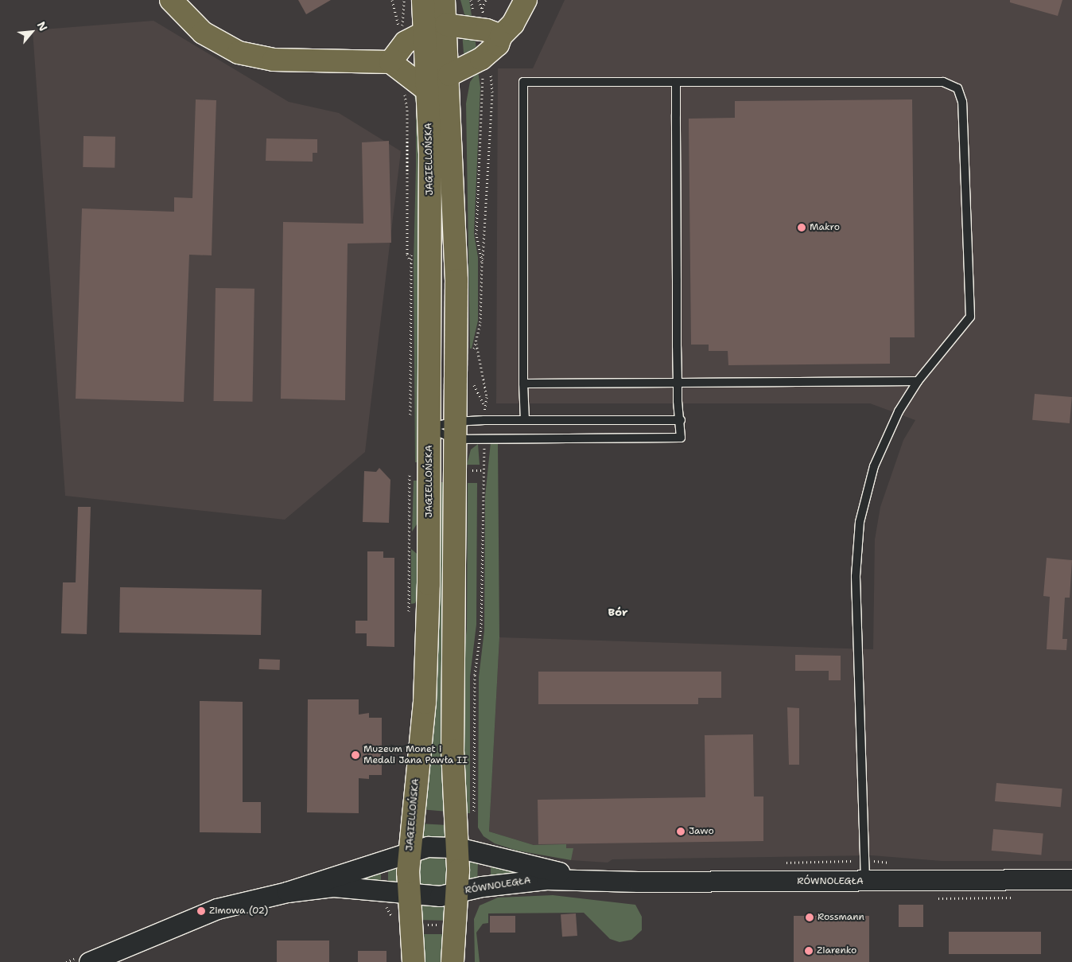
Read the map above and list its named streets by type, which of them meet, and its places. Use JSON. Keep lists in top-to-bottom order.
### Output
{
  "streets": {
    "main road": ["JAGIELLOŃSKA"],
    "street": ["RÓWNOLEGŁA"]
  },
  "crossings": [
    ["JAGIELLOŃSKA", "RÓWNOLEGŁA"]
  ],
  "districts": ["Bór"],
  "places": [
    "Makro",
    "Muzeum Monet i Medali Jana Pawła II",
    "Jawo",
    "Zimowa (02)",
    "Rossmann",
    "Ziarenko"
  ],
  "north": "top right"
}
